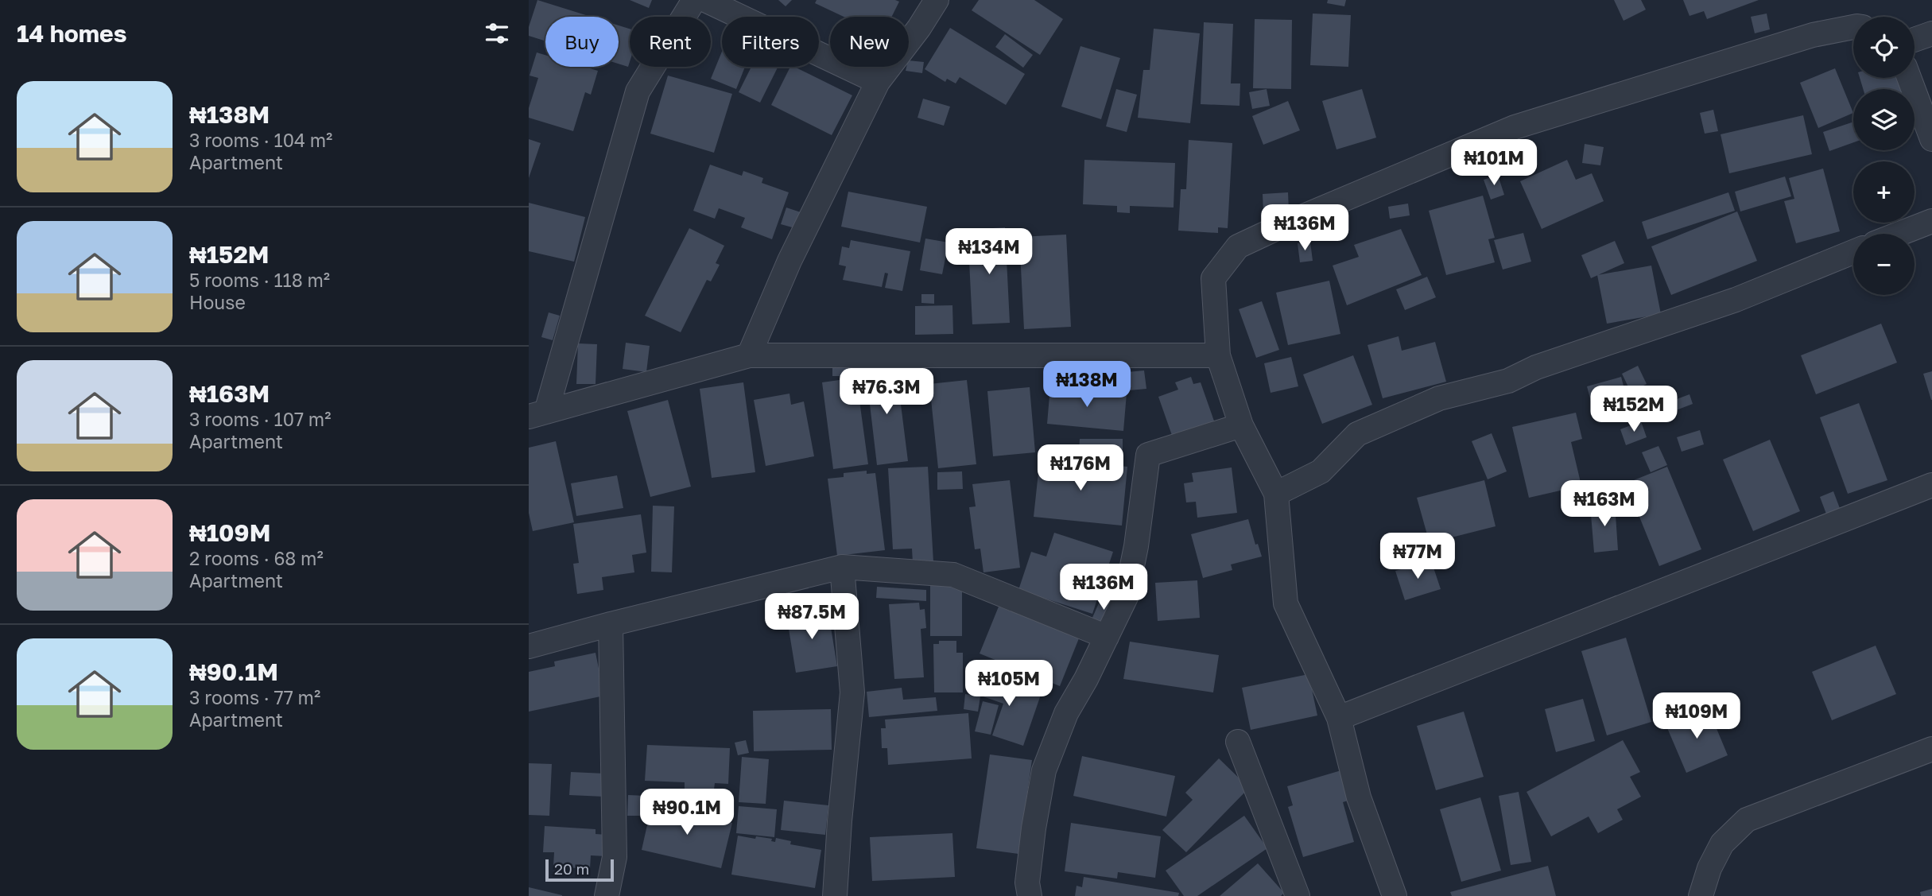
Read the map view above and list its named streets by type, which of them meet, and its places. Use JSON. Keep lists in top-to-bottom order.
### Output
{
  "scale_bar": "20 m",
  "page": {
    "heading": "14 homes",
    "map_buttons": ["+", "−"],
    "chip": [
      "Buy",
      "Rent",
      "Filters",
      "New"
    ],
    "list": [
      {
        "name": "₦138M",
        "note": "3 rooms · 104 m² · Apartment"
      },
      {
        "name": "₦152M",
        "note": "5 rooms · 118 m² · House"
      },
      {
        "name": "₦163M",
        "note": "3 rooms · 107 m² · Apartment"
      },
      {
        "name": "₦109M",
        "note": "2 rooms · 68 m² · Apartment"
      },
      {
        "name": "₦90.1M",
        "note": "3 rooms · 77 m² · Apartment"
      }
    ],
    "price": [
      "₦101M",
      "₦136M",
      "₦134M",
      "₦138M",
      "₦76.3M",
      "₦152M",
      "₦176M",
      "₦163M",
      "₦77M",
      "₦136M",
      "₦87.5M",
      "₦105M",
      "₦109M",
      "₦90.1M"
    ],
    "scale": "20 m"
  }
}
